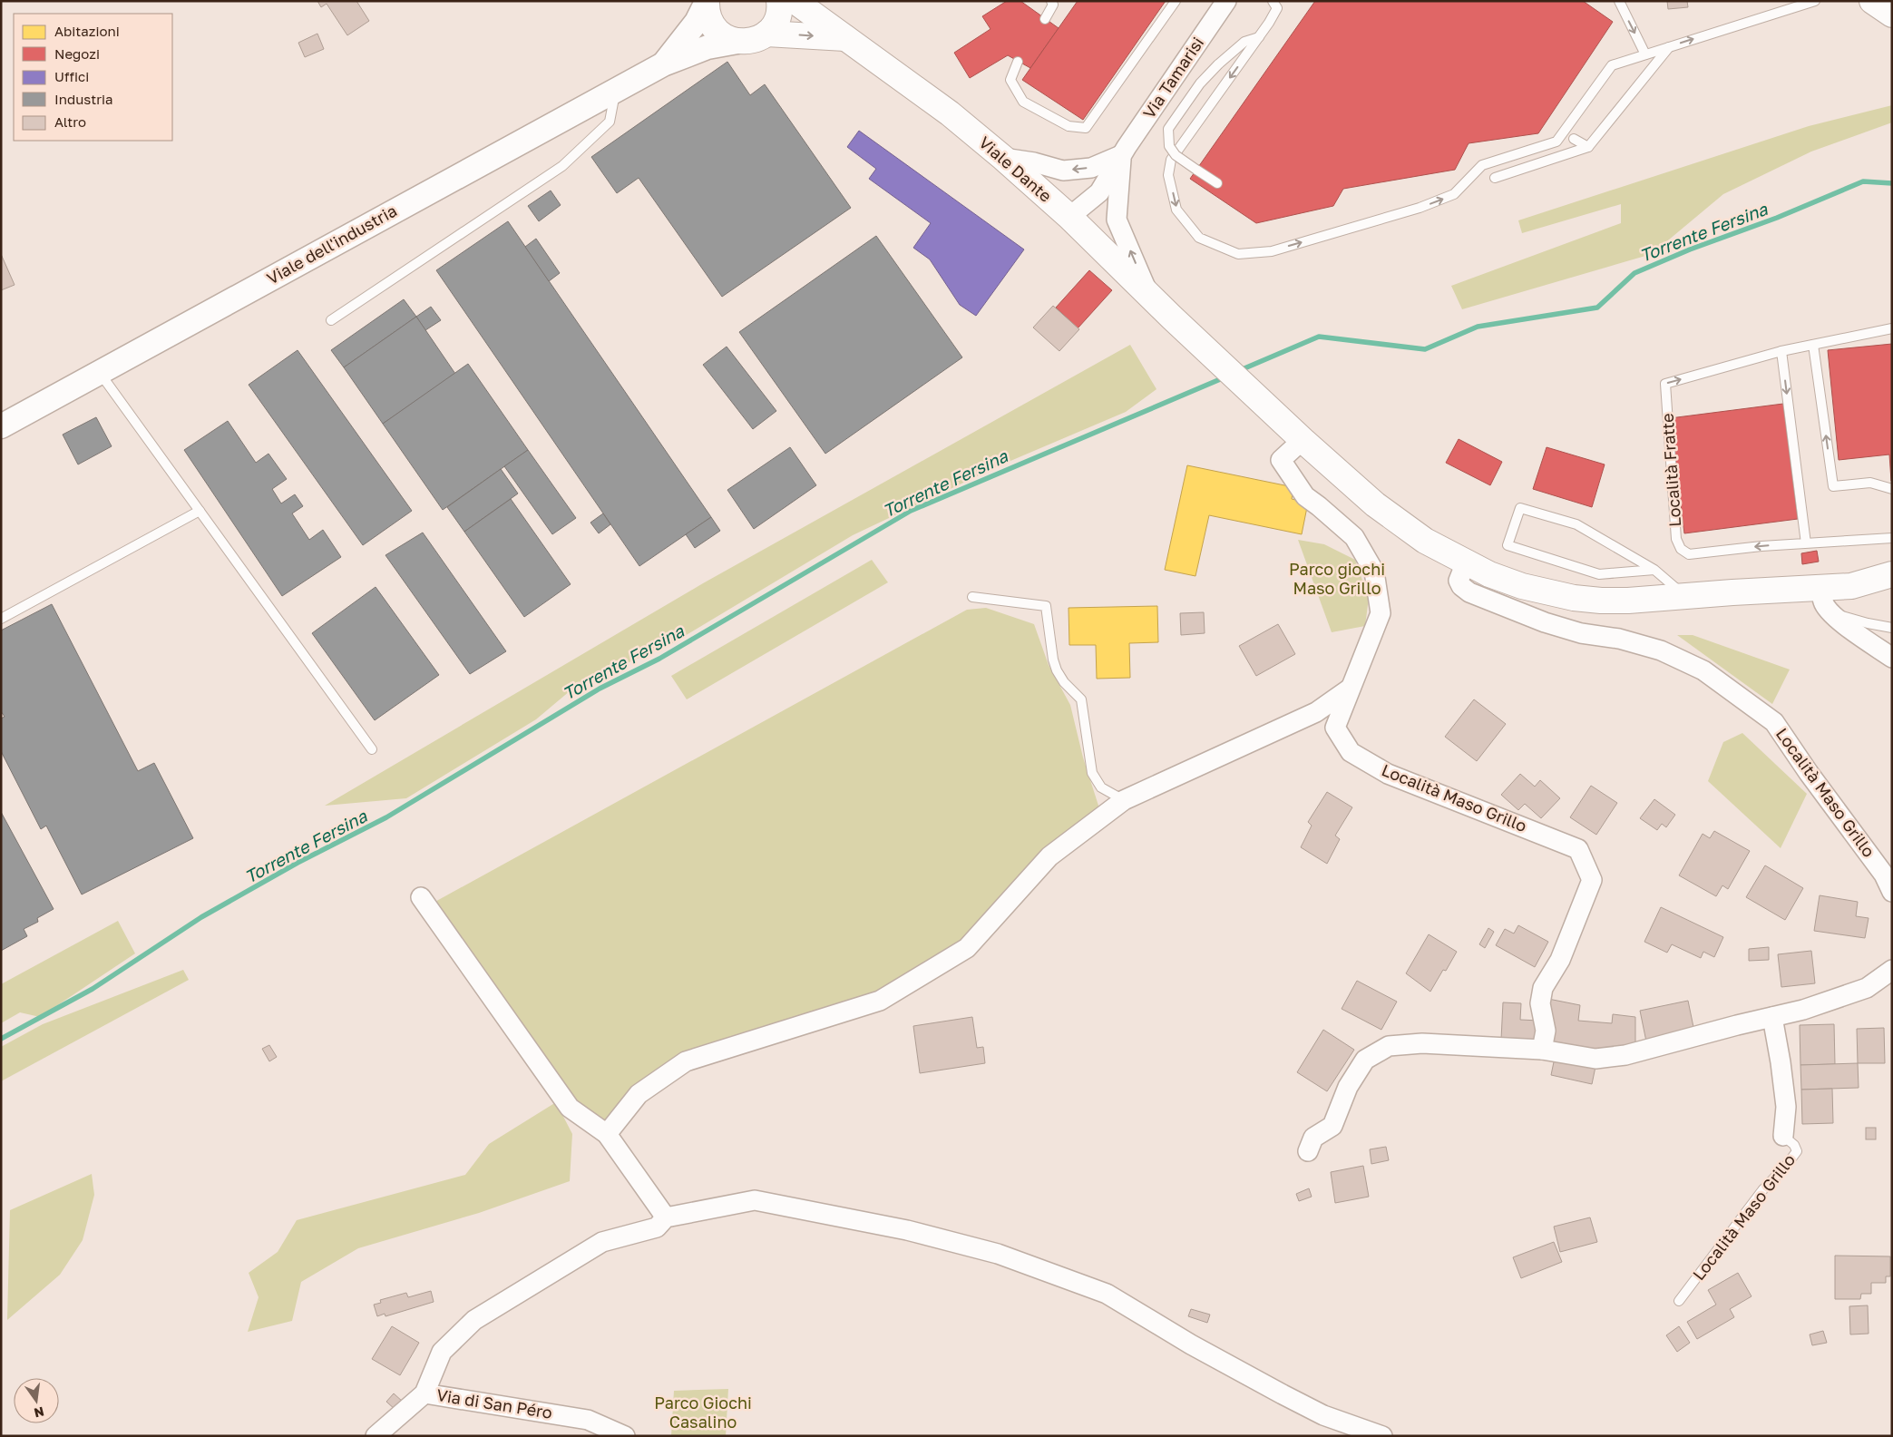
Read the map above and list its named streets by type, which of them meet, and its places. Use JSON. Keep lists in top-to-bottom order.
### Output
{
  "streets": {
    "main road": ["Viale Dante"],
    "street": [
      "Via Tamarisi",
      "Viale dell'industria",
      "Località Maso Grillo",
      "Via di San Péro"
    ],
    "lane": ["Località Fratte"]
  },
  "crossings": [
    ["Via Tamarisi", "Viale Dante"],
    ["Viale Dante", "Località Maso Grillo"]
  ],
  "water": ["Torrente Fersina"],
  "parks": ["Parco giochi Maso Grillo", "Parco Giochi Casalino"],
  "legend": [
    "Abitazioni",
    "Negozi",
    "Uffici",
    "Industria",
    "Altro"
  ],
  "north": "bottom"
}
